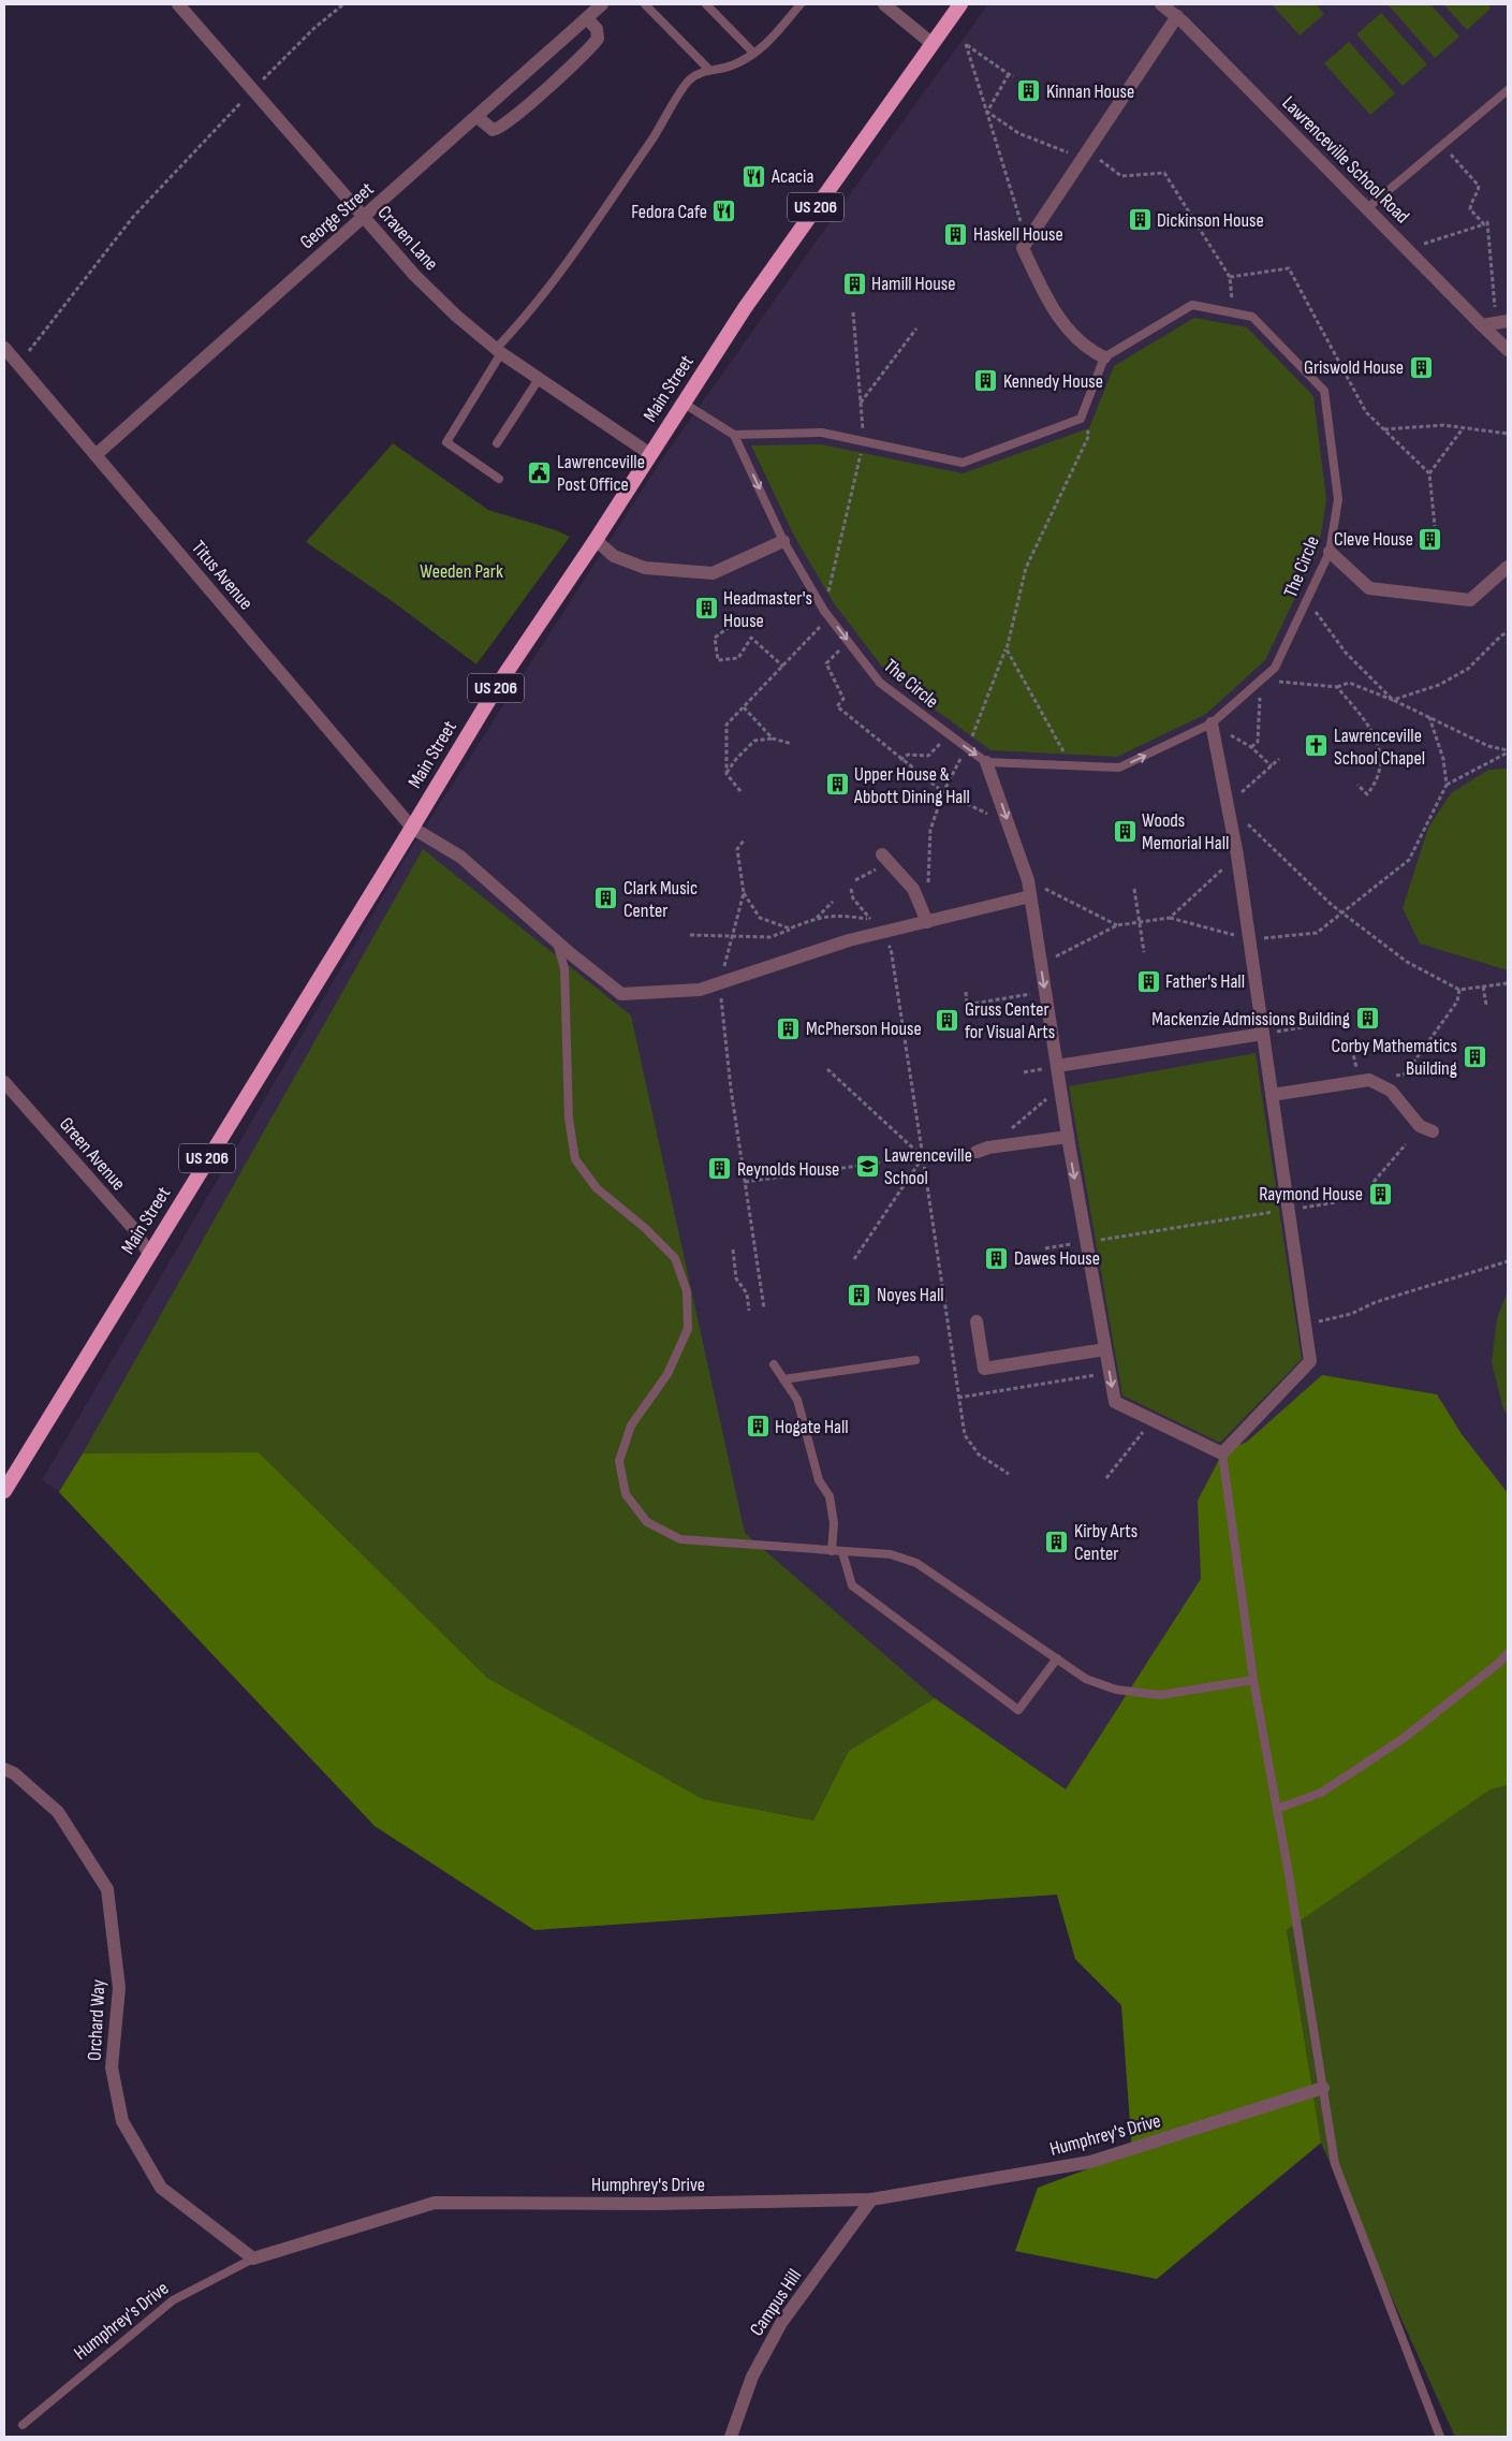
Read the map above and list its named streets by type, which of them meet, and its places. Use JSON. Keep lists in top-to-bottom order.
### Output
{
  "streets": {
    "highway": ["US 206", "Main Street"],
    "street": [
      "Lawrenceville School Road",
      "George Street",
      "Craven Lane",
      "Titus Avenue",
      "Green Avenue",
      "Orchard Way",
      "Humphrey's Drive",
      "Campus Hill"
    ],
    "lane": ["The Circle"]
  },
  "crossings": [
    ["George Street", "Craven Lane"],
    ["George Street", "Titus Avenue"],
    ["Craven Lane", "Main Street"],
    ["Main Street", "Titus Avenue"],
    ["Main Street", "Green Avenue"],
    ["Orchard Way", "Humphrey's Drive"],
    ["Humphrey's Drive", "Campus Hill"]
  ],
  "parks": ["Weeden Park"],
  "places": {
    "building": [
      "Kinnan House",
      "Dickinson House",
      "Haskell House",
      "Hamill House",
      "Griswold House",
      "Kennedy House",
      "Cleve House",
      "Headmaster's House",
      "Upper House & Abbott Dining Hall",
      "Woods Memorial Hall",
      "Clark Music Center",
      "Father's Hall",
      "Mackenzie Admissions Building",
      "Gruss Center for Visual Arts",
      "McPherson House",
      "Corby Mathematics Building",
      "Reynolds House",
      "Raymond House",
      "Dawes House",
      "Noyes Hall",
      "Hogate Hall",
      "Kirby Arts Center"
    ],
    "restaurant": ["Acacia", "Fedora Cafe"],
    "public building": ["Lawrenceville Post Office"],
    "church": ["Lawrenceville School Chapel"],
    "school or university": ["Lawrenceville School"]
  }
}
